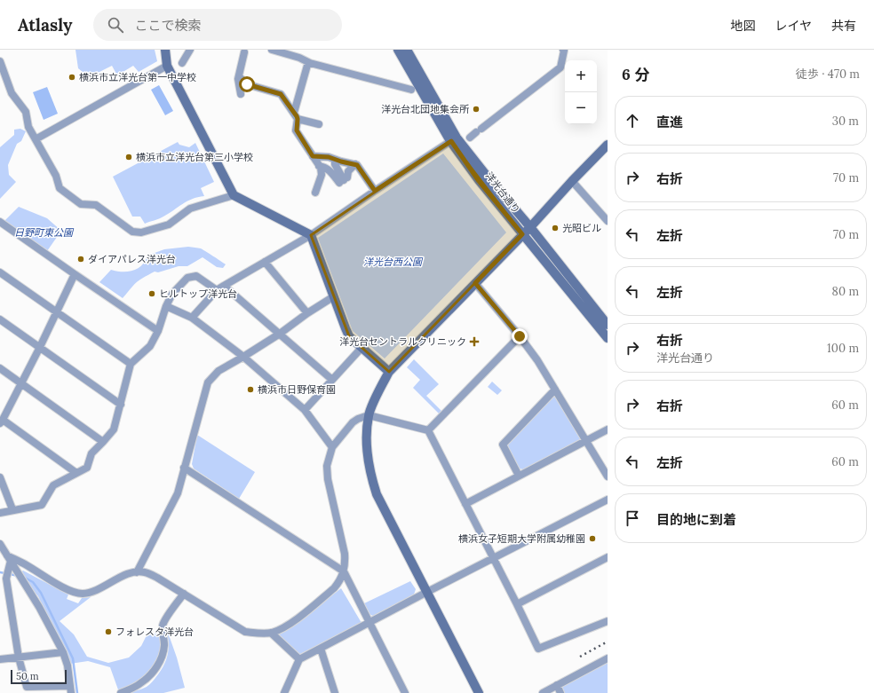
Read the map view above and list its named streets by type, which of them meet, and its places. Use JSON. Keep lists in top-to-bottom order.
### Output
{
  "streets": {
    "street": ["洋光台通り"]
  },
  "parks": ["日野町東公園", "洋光台西公園"],
  "places": {
    "other": [
      "横浜市立洋光台第一中学校",
      "洋光台北団地集会所",
      "横浜市立洋光台第三小学校",
      "光昭ビル",
      "ダイアパレス洋光台",
      "ヒルトップ洋光台",
      "横浜市日野保育園",
      "横浜女子短期大学附属幼稚園",
      "フォレスタ洋光台"
    ],
    "health": ["洋光台セントラルクリニック"]
  },
  "scale_bar": "50 m",
  "page": {
    "header": "Atlasly",
    "search": "ここで検索",
    "nav": ["地図", "レイヤ", "共有"],
    "heading": ["6 分", "徒歩 · 470 m"],
    "map_buttons": ["+", "−"],
    "list": [
      ["直進", "30 m"],
      ["右折", "70 m"],
      ["左折", "70 m"],
      ["左折", "80 m"],
      ["右折", "洋光台通り", "100 m"],
      ["右折", "60 m"],
      ["左折", "60 m"],
      "目的地に到着"
    ],
    "scale": "50 m"
  }
}
